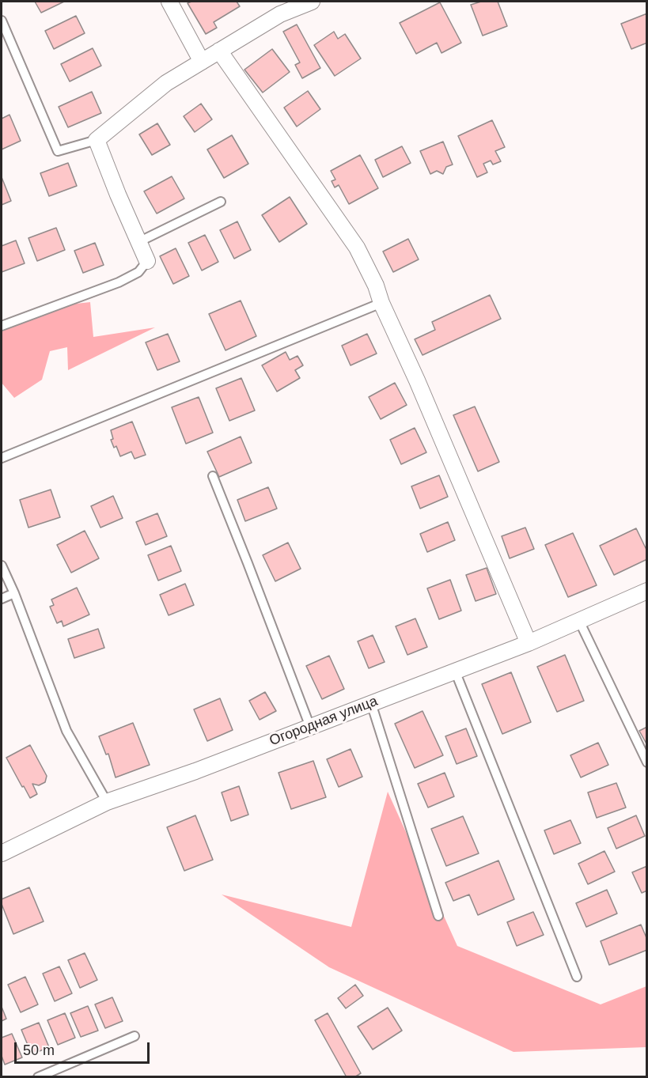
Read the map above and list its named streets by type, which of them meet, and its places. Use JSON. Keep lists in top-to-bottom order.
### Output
{
  "streets": {
    "street": ["Огородная улица"]
  },
  "scale_bar": "50 m"
}
